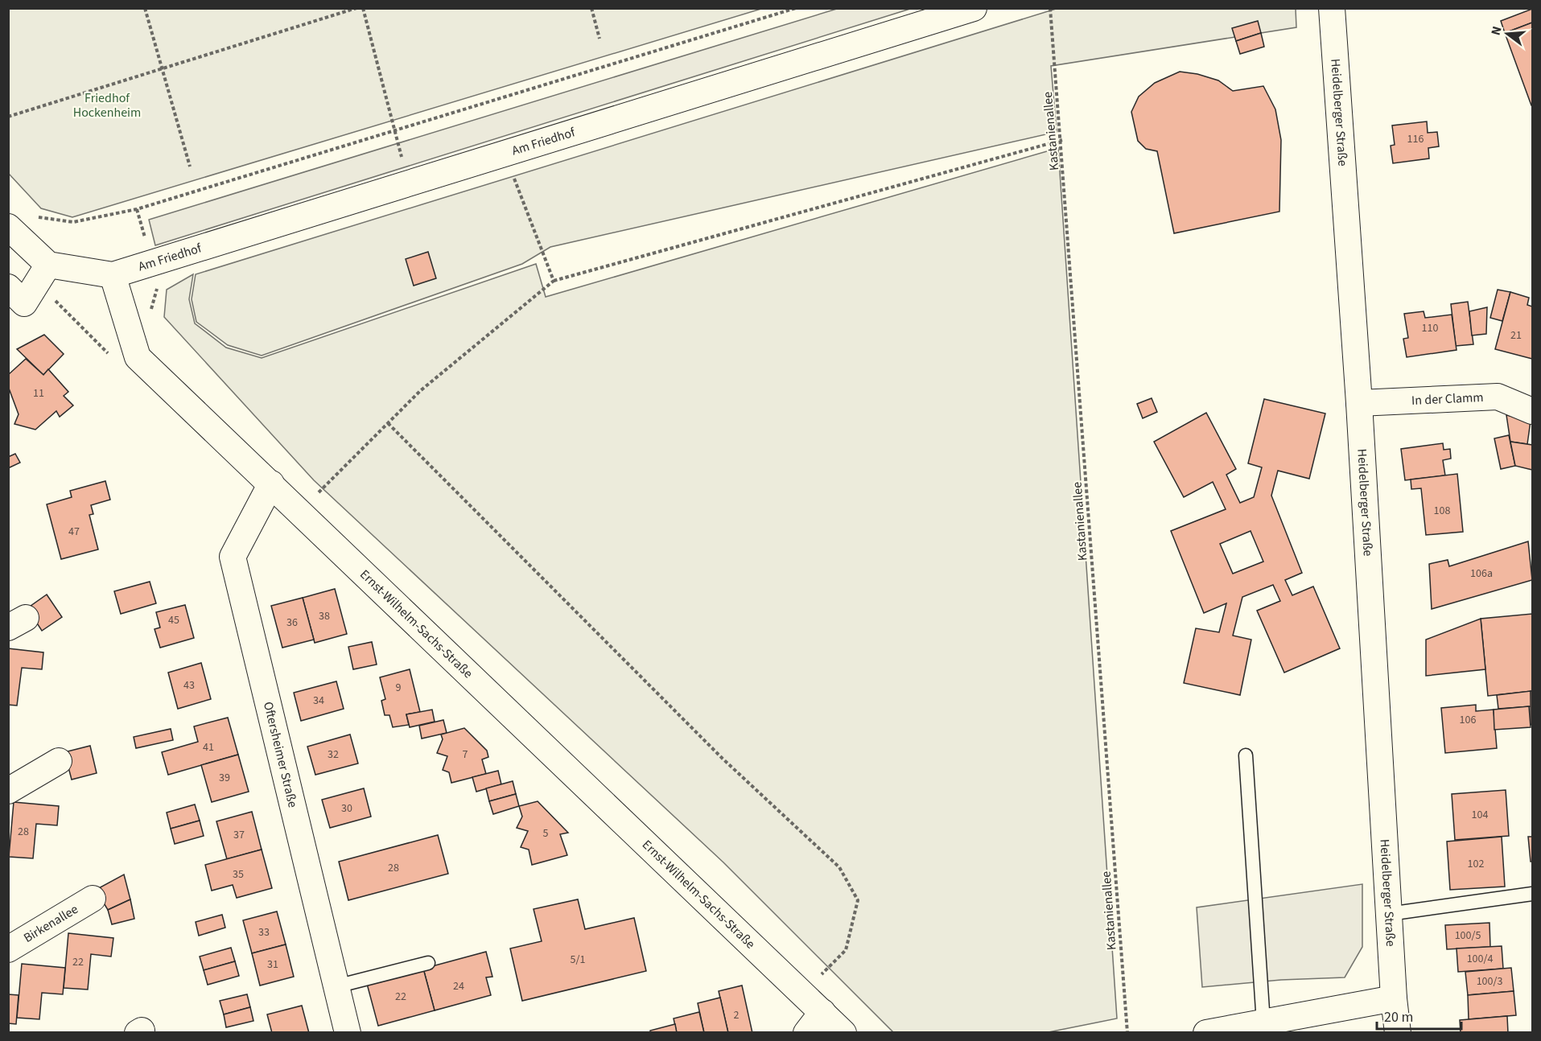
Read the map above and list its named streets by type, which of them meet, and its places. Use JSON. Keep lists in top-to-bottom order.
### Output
{
  "streets": {
    "street": [
      "Heidelberger Straße",
      "Am Friedhof",
      "In der Clamm",
      "Ernst-Wilhelm-Sachs-Straße",
      "Oftersheimer Straße",
      "Birkenallee"
    ],
    "path": ["Kastanienallee"]
  },
  "crossings": [
    ["Heidelberger Straße", "In der Clamm"],
    ["Am Friedhof", "Ernst-Wilhelm-Sachs-Straße"],
    ["Ernst-Wilhelm-Sachs-Straße", "Oftersheimer Straße"]
  ],
  "parks": ["Friedhof Hockenheim"],
  "house_numbers": [
    "116",
    "110",
    "21",
    "11",
    "108",
    "47",
    "106a",
    "38",
    "45",
    "36",
    "43",
    "9",
    "34",
    "106",
    "41",
    "32",
    "7",
    "39",
    "30",
    "104",
    "28",
    "5",
    "37",
    "102",
    "28",
    "35",
    "33",
    "100/5",
    "100/4",
    "5/1",
    "22",
    "31",
    "100/3",
    "24",
    "22",
    "2"
  ],
  "scale_bar": "20 m",
  "north": "left"
}
